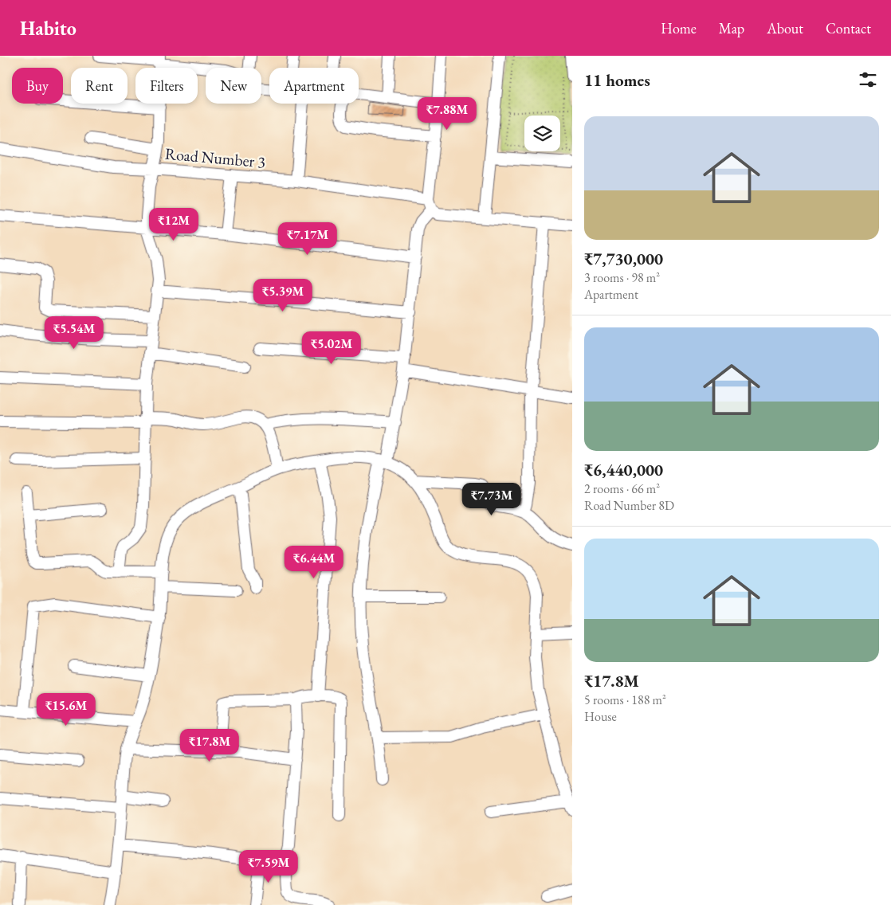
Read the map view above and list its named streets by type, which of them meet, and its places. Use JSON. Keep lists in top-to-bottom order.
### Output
{
  "streets": {
    "street": ["Road Number 3"]
  },
  "page": {
    "header": "Habito",
    "nav": [
      "Home",
      "Map",
      "About",
      "Contact"
    ],
    "heading": "11 homes",
    "chip": [
      "Buy",
      "Rent",
      "Filters",
      "New",
      "Apartment"
    ],
    "price": [
      "₹7.88M",
      "₹12M",
      "₹7.17M",
      "₹5.39M",
      "₹5.54M",
      "₹5.02M",
      "₹7.73M",
      "₹6.44M",
      "₹15.6M",
      "₹17.8M",
      "₹7.59M"
    ],
    "list": [
      {
        "name": "₹7,730,000",
        "note": "3 rooms · 98 m² · Apartment"
      },
      {
        "name": "₹6,440,000",
        "note": "2 rooms · 66 m² · Road Number 8D"
      },
      {
        "name": "₹17.8M",
        "note": "5 rooms · 188 m² · House"
      }
    ]
  }
}
